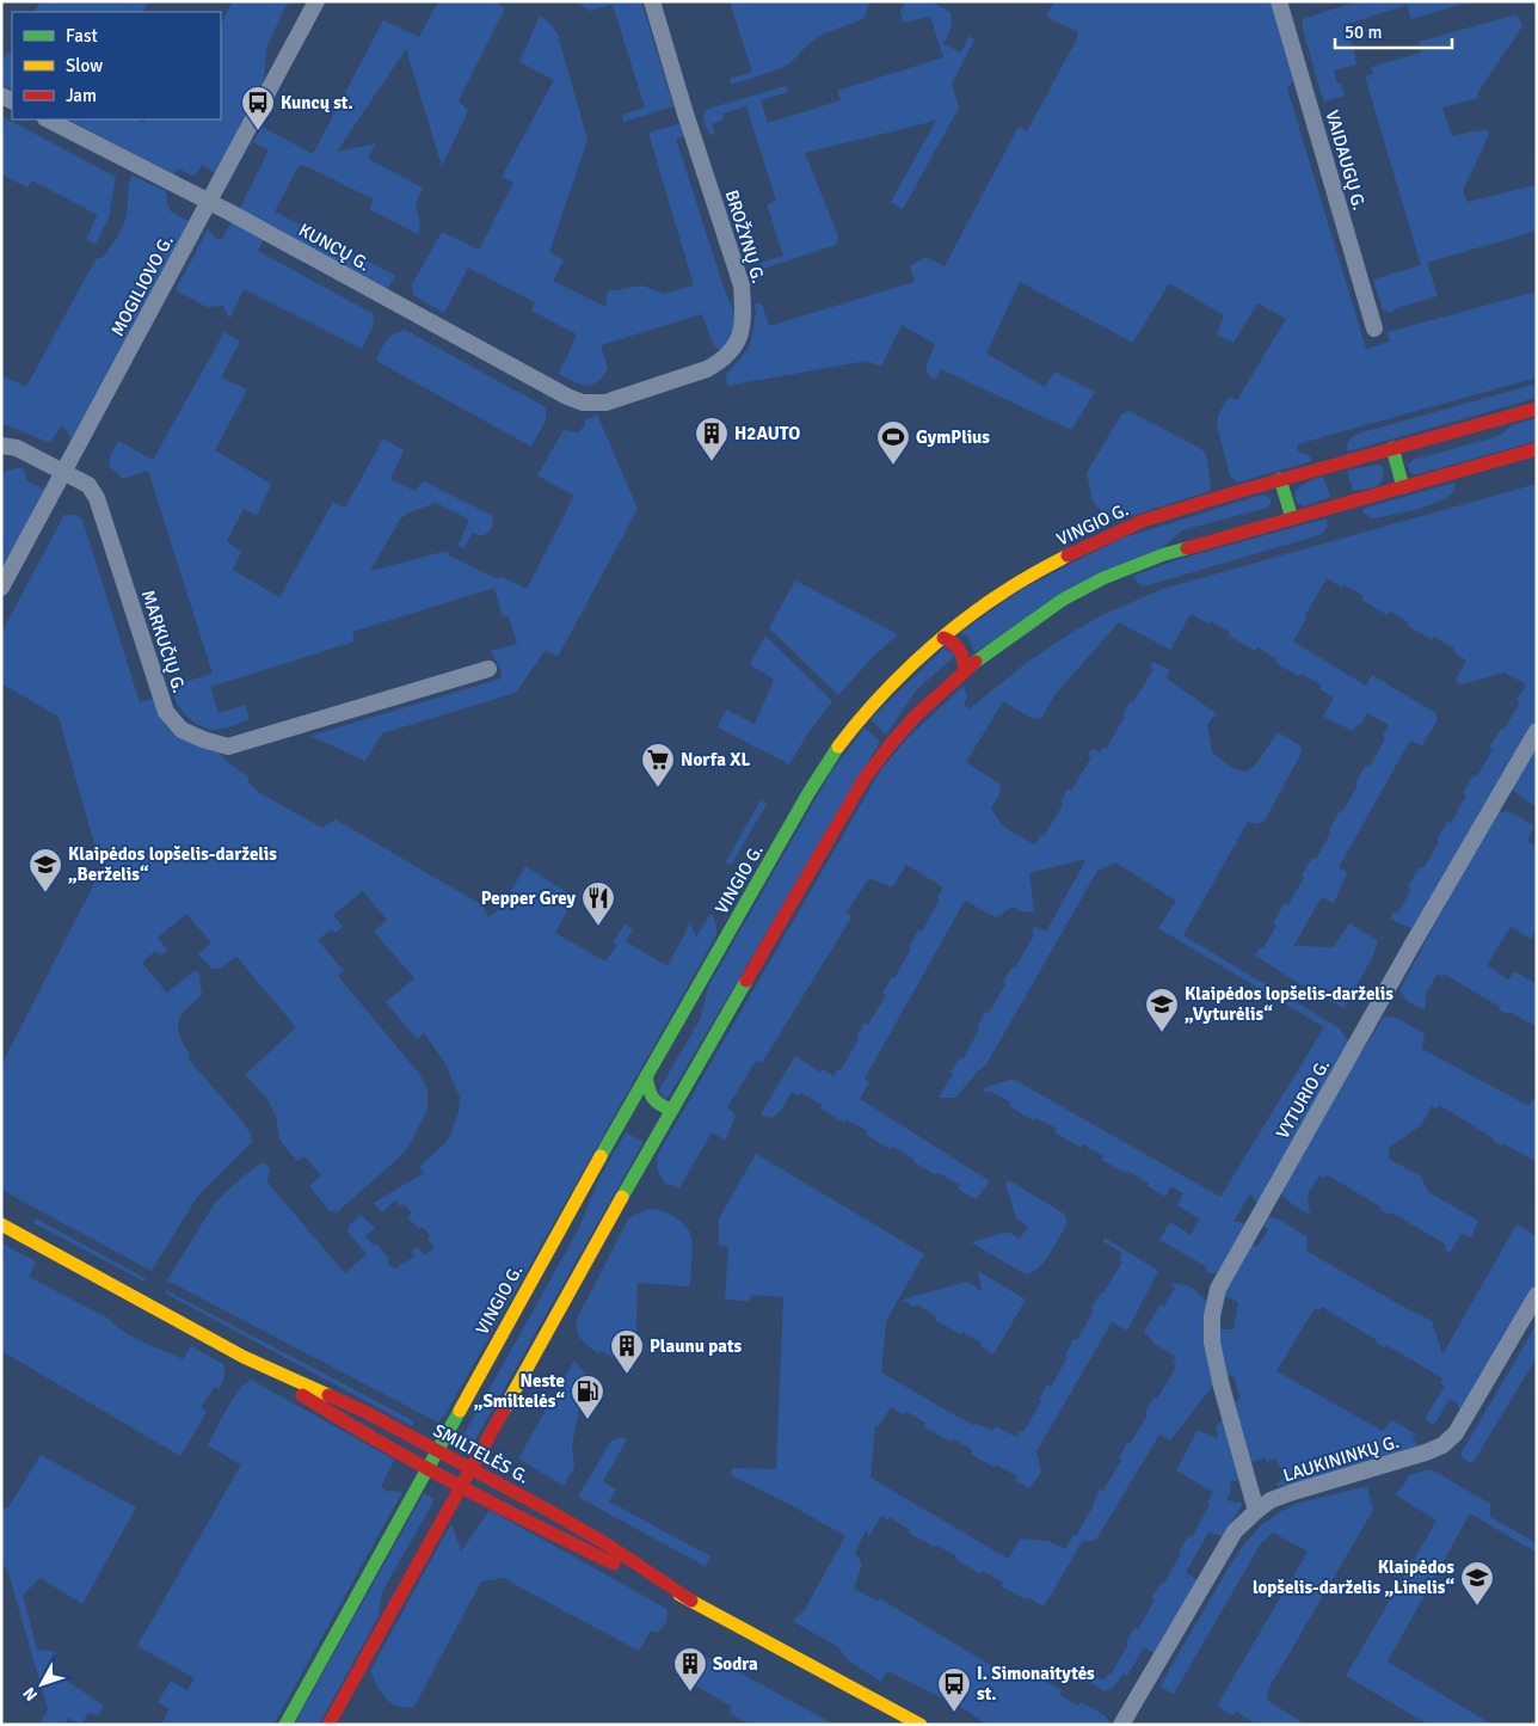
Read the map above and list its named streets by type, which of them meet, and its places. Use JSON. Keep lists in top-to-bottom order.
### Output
{
  "streets": {
    "main road": ["VINGIO G.", "SMILTELĖS G."],
    "street": [
      "VAIDAUGŲ G.",
      "BROŽYNŲ G.",
      "KUNCŲ G.",
      "MOGILIOVO G.",
      "MARKUČIŲ G.",
      "VYTURIO G.",
      "LAUKININKŲ G."
    ]
  },
  "crossings": [
    ["BROŽYNŲ G.", "KUNCŲ G."],
    ["KUNCŲ G.", "MOGILIOVO G."],
    ["MOGILIOVO G.", "MARKUČIŲ G."],
    ["VINGIO G.", "SMILTELĖS G."],
    ["VYTURIO G.", "LAUKININKŲ G."]
  ],
  "places": {
    "bus stop": ["Kuncų st.", "I. Simonaitytės st."],
    "building": ["H2AUTO", "Plaunu pats", "Sodra"],
    "sports": ["GymPlius"],
    "supermarket": ["Norfa XL"],
    "school or university": ["Klaipėdos lopšelis-darželis „Berželis“", "Klaipėdos lopšelis-darželis „Vyturėlis“", "Klaipėdos lopšelis-darželis „Linelis“"],
    "restaurant": ["Pepper Grey"],
    "fuel station": ["Neste „Smiltelės“"]
  },
  "legend": ["Fast", "Slow", "Jam"],
  "scale_bar": "50 m",
  "north": "bottom left"
}
